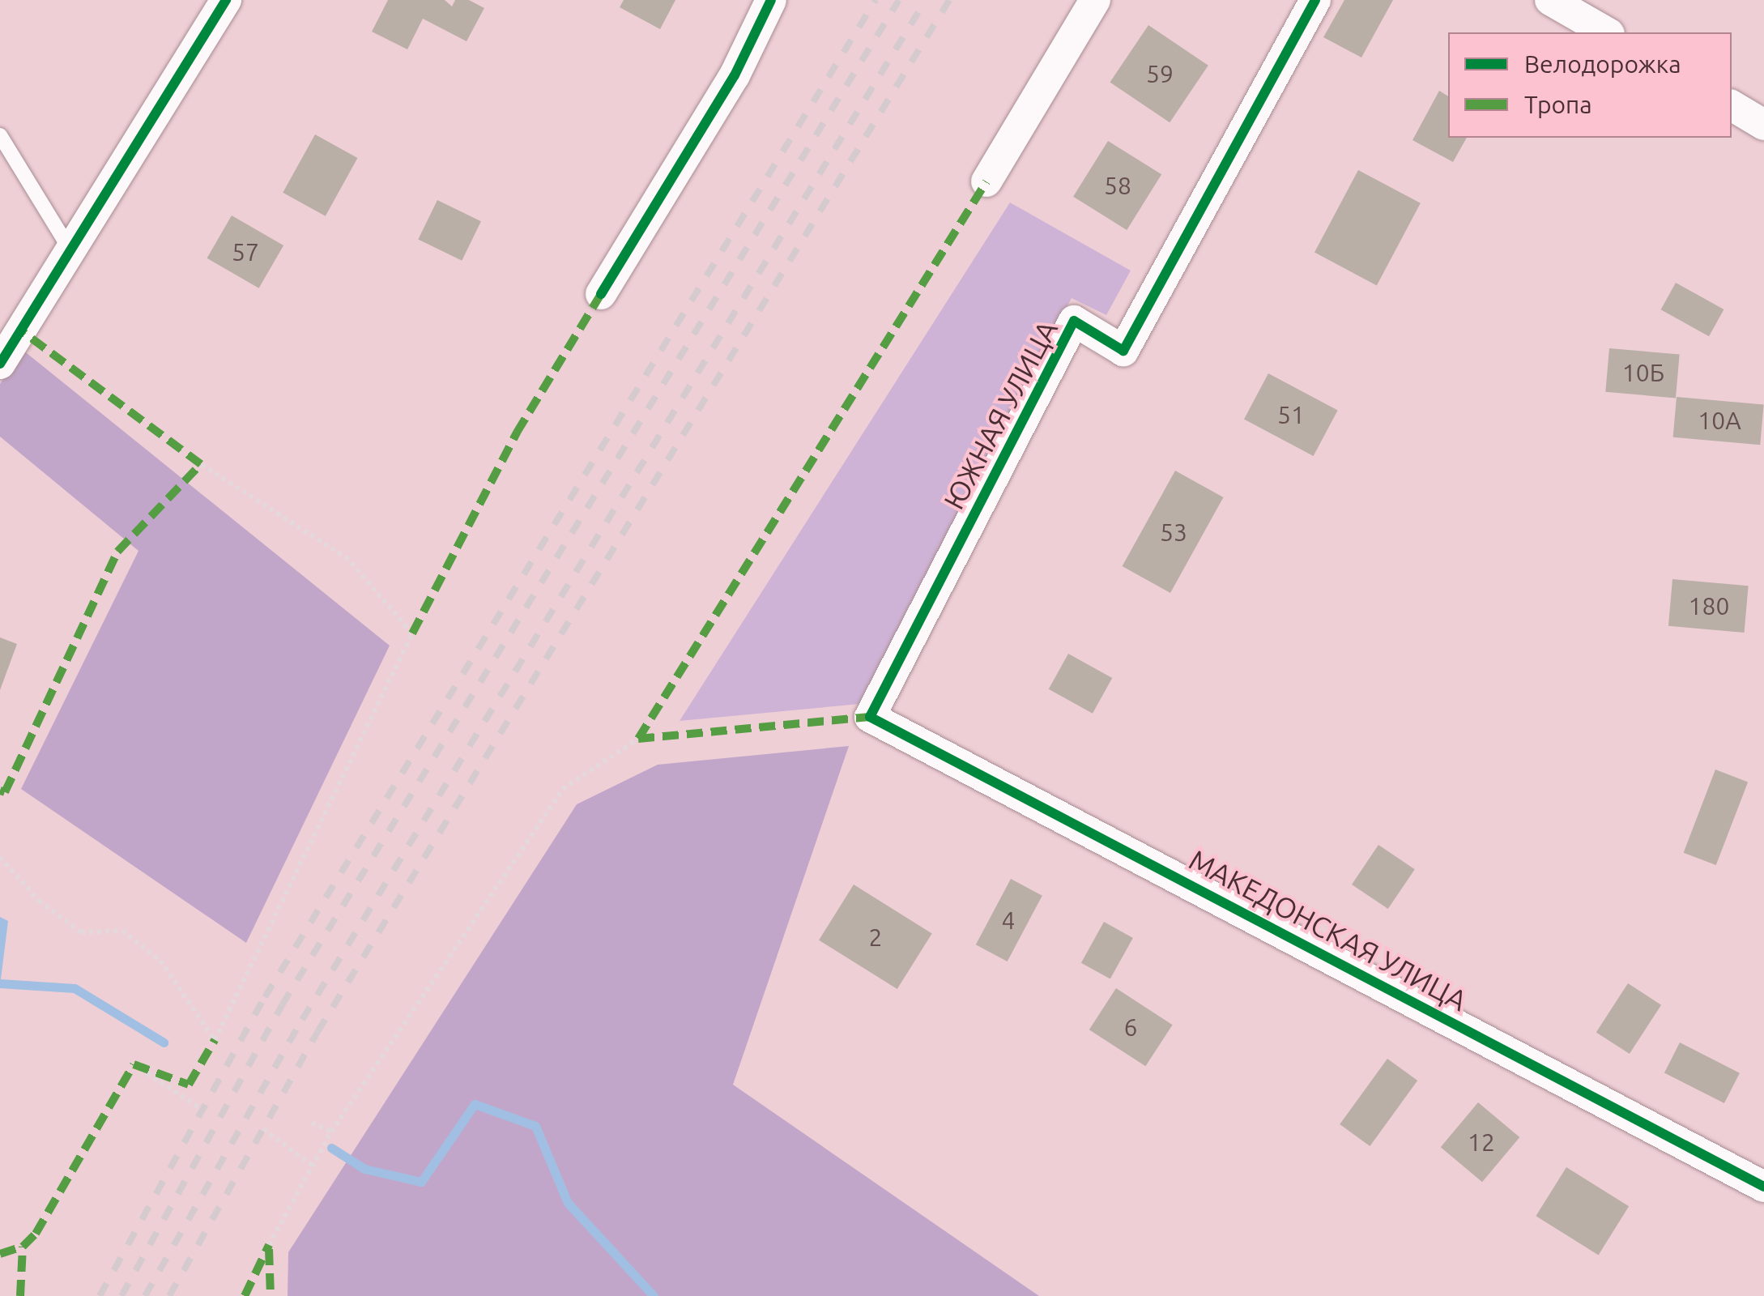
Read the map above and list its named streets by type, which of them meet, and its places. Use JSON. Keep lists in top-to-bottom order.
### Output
{
  "streets": {
    "street": ["ЮЖНАЯ УЛИЦА", "МАКЕДОНСКАЯ УЛИЦА"]
  },
  "crossings": [
    ["ЮЖНАЯ УЛИЦА", "МАКЕДОНСКАЯ УЛИЦА"]
  ],
  "house_numbers": [
    "59",
    "58",
    "57",
    "10Б",
    "51",
    "10А",
    "53",
    "180",
    "4",
    "2",
    "6",
    "12"
  ],
  "legend": ["Велодорожка", "Тропа"]
}
